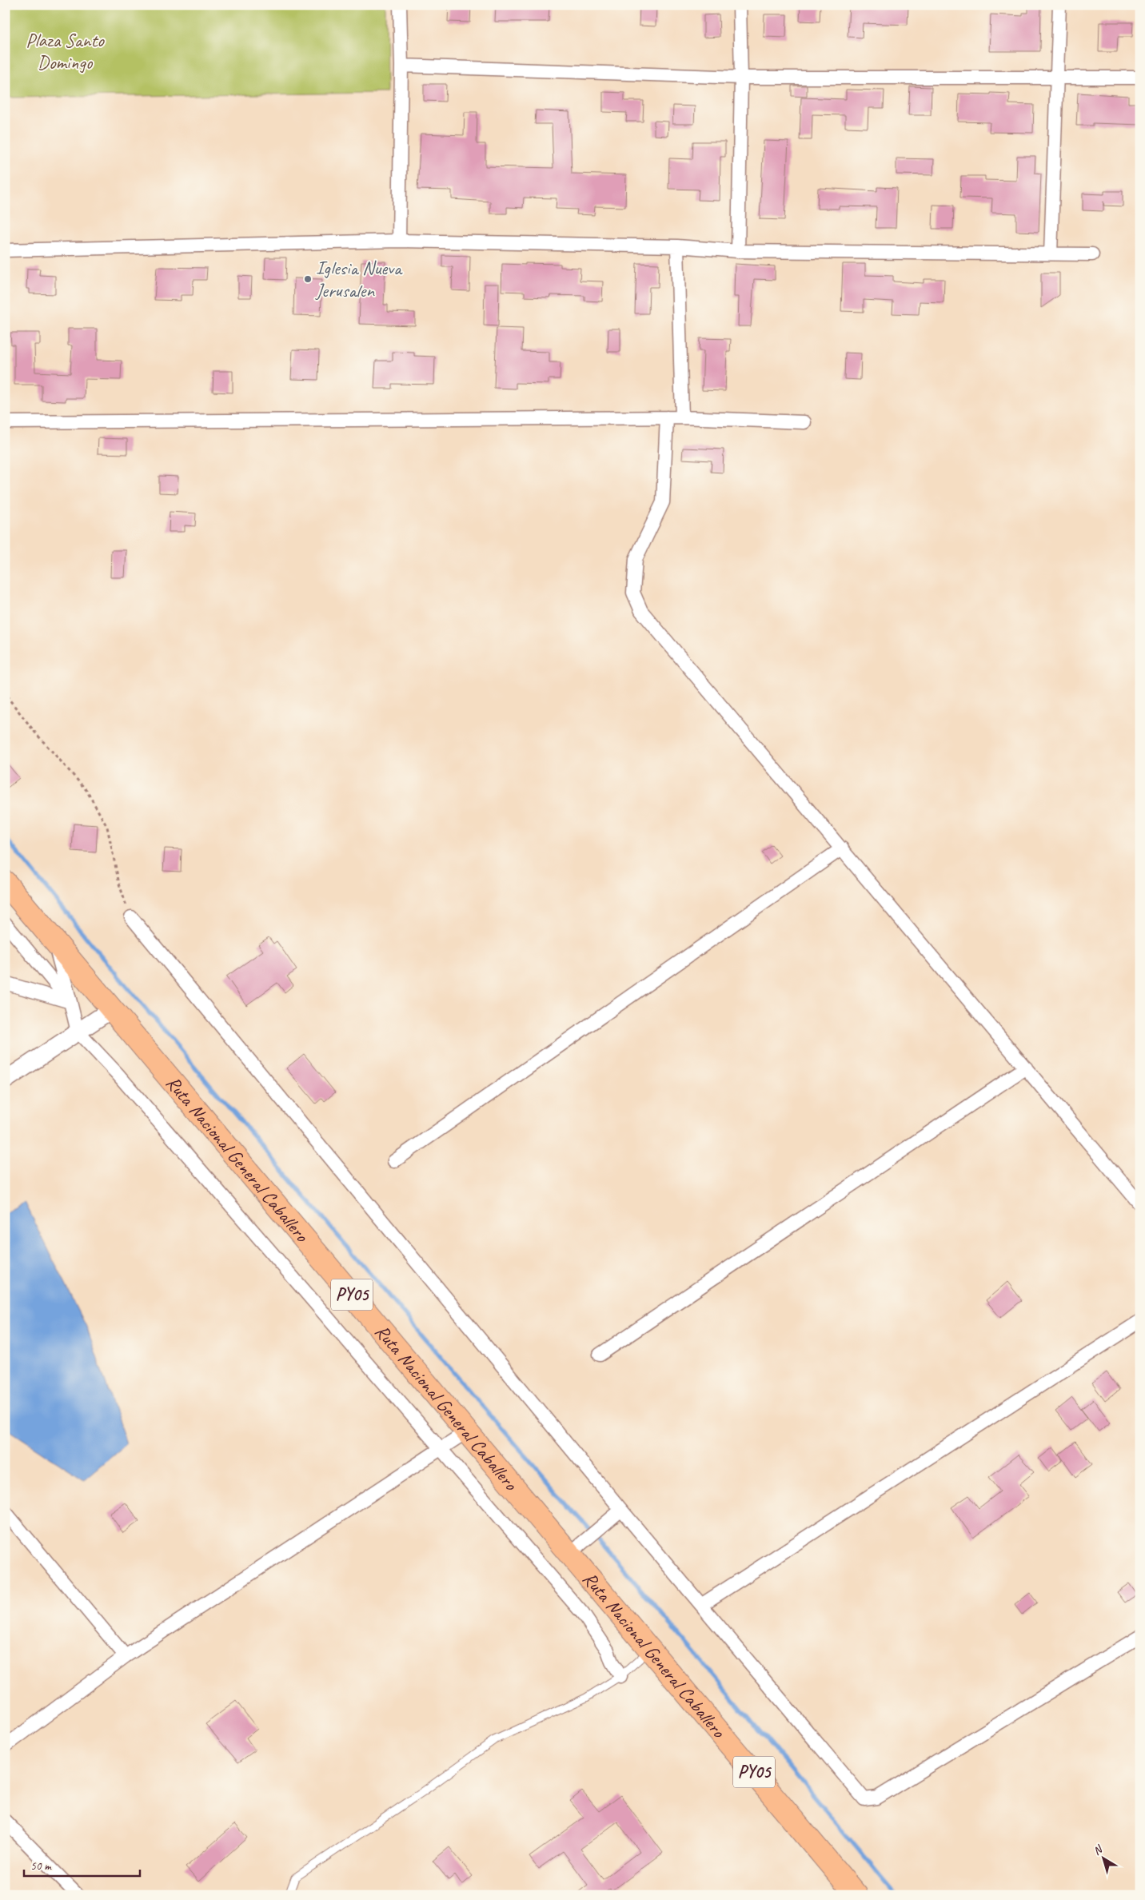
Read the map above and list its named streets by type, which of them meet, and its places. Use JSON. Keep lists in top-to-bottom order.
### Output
{
  "streets": {
    "highway": ["Ruta Nacional General Caballero", "PY05"]
  },
  "parks": ["Plaza Santo Domingo"],
  "places": ["Iglesia Nueva Jerusalen"],
  "scale_bar": "50 m",
  "north": "top left"
}
